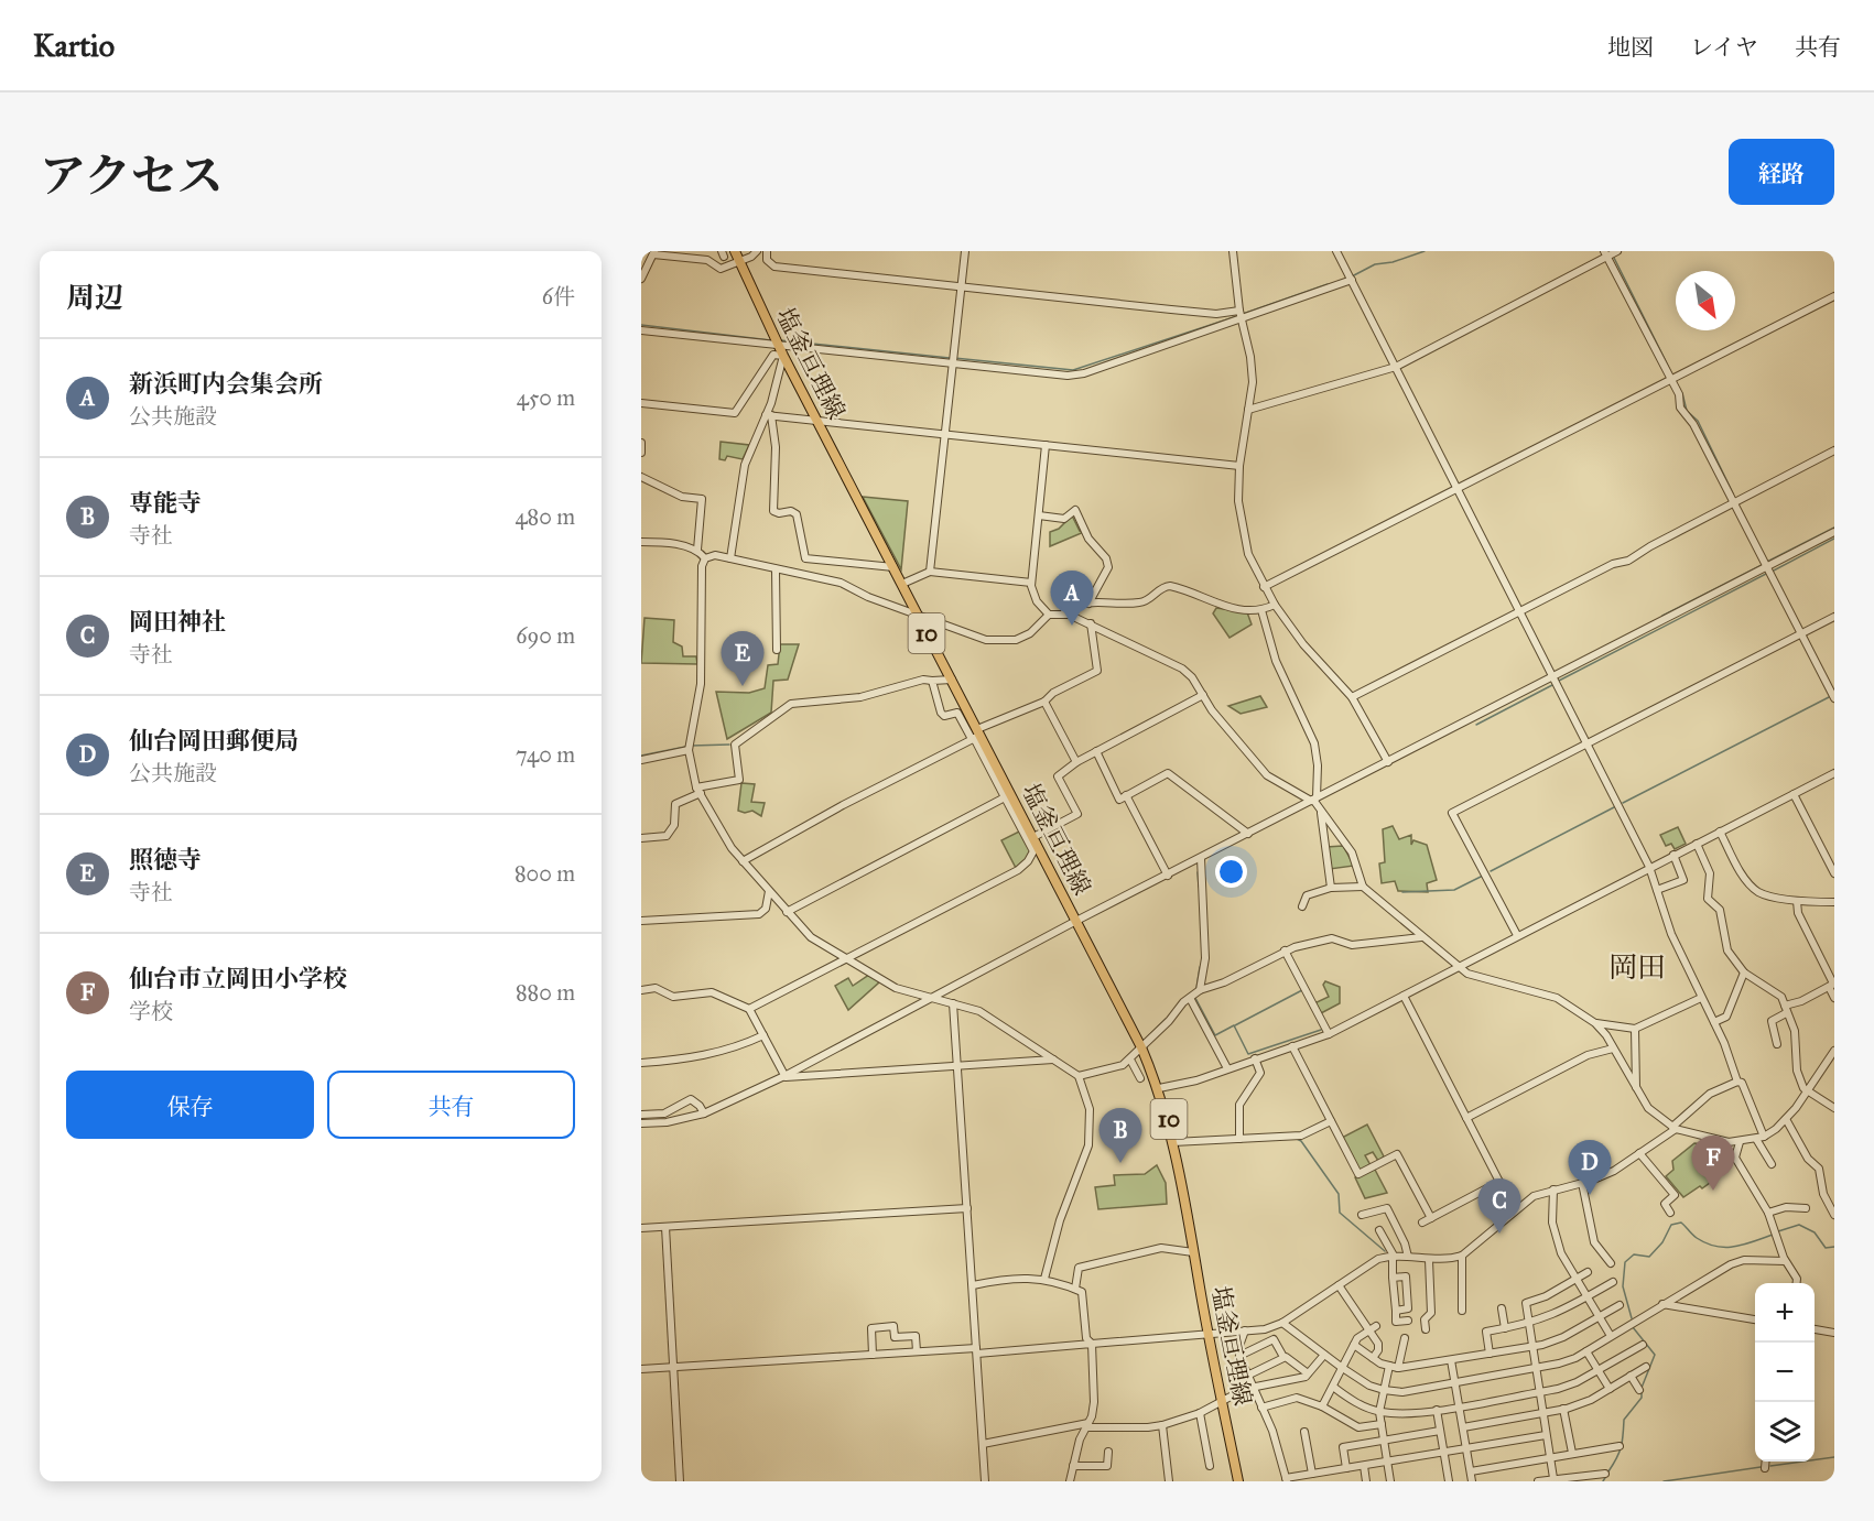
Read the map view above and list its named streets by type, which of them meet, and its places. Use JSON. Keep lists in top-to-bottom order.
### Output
{
  "streets": {
    "main road": ["塩釜亘理線", "10"]
  },
  "districts": ["岡田"],
  "north": "bottom right",
  "page": {
    "header": "Kartio",
    "nav": ["地図", "レイヤ", "共有"],
    "title": "アクセス",
    "buttons": [
      "経路",
      ["保存", "共有"]
    ],
    "heading": ["周辺", "6件"],
    "list": [
      {
        "mark": "A",
        "name": "新浜町内会集会所",
        "note": "公共施設",
        "value": "450 m"
      },
      {
        "mark": "B",
        "name": "専能寺",
        "note": "寺社",
        "value": "480 m"
      },
      {
        "mark": "C",
        "name": "岡田神社",
        "note": "寺社",
        "value": "690 m"
      },
      {
        "mark": "D",
        "name": "仙台岡田郵便局",
        "note": "公共施設",
        "value": "740 m"
      },
      {
        "mark": "E",
        "name": "照徳寺",
        "note": "寺社",
        "value": "800 m"
      },
      {
        "mark": "F",
        "name": "仙台市立岡田小学校",
        "note": "学校",
        "value": "880 m"
      }
    ],
    "pins": [
      "A",
      "E",
      "B",
      "F",
      "D",
      "C"
    ],
    "map_buttons": ["+", "−"]
  }
}
